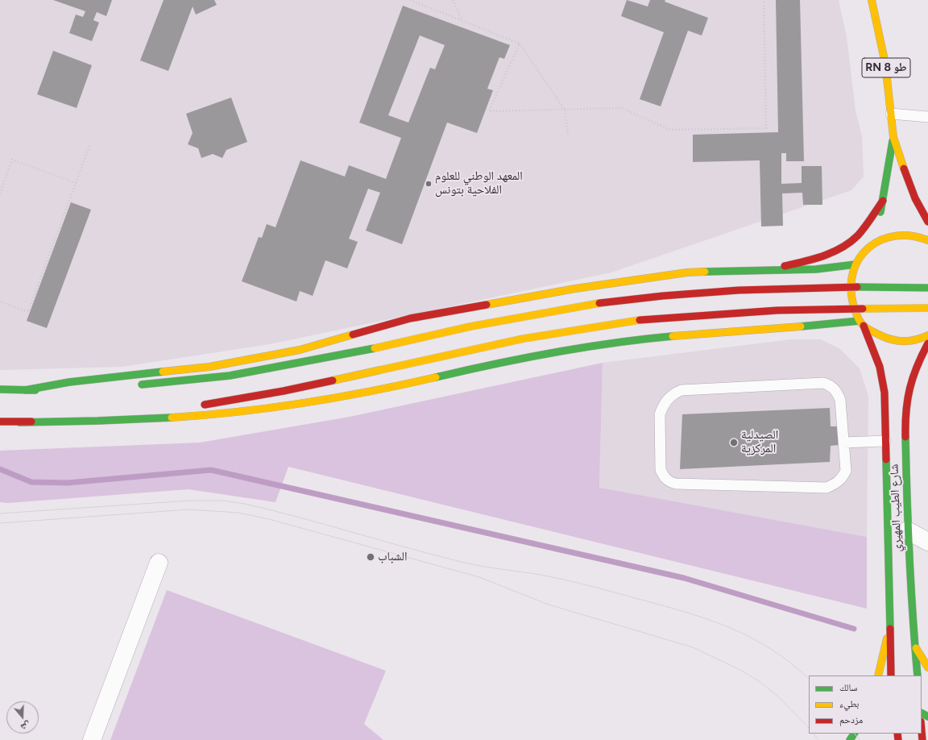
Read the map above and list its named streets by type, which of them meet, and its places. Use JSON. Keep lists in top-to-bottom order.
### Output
{
  "streets": {
    "main road": ["RN 8 طو", "شارع الطيب المهيري"]
  },
  "places": ["المعهد الوطني للعلوم الفلاحية بتونس", "الصيدلية المركزية", "الشباب"],
  "legend": ["سالك", "بطيء", "مزدحم"],
  "north": "bottom"
}
